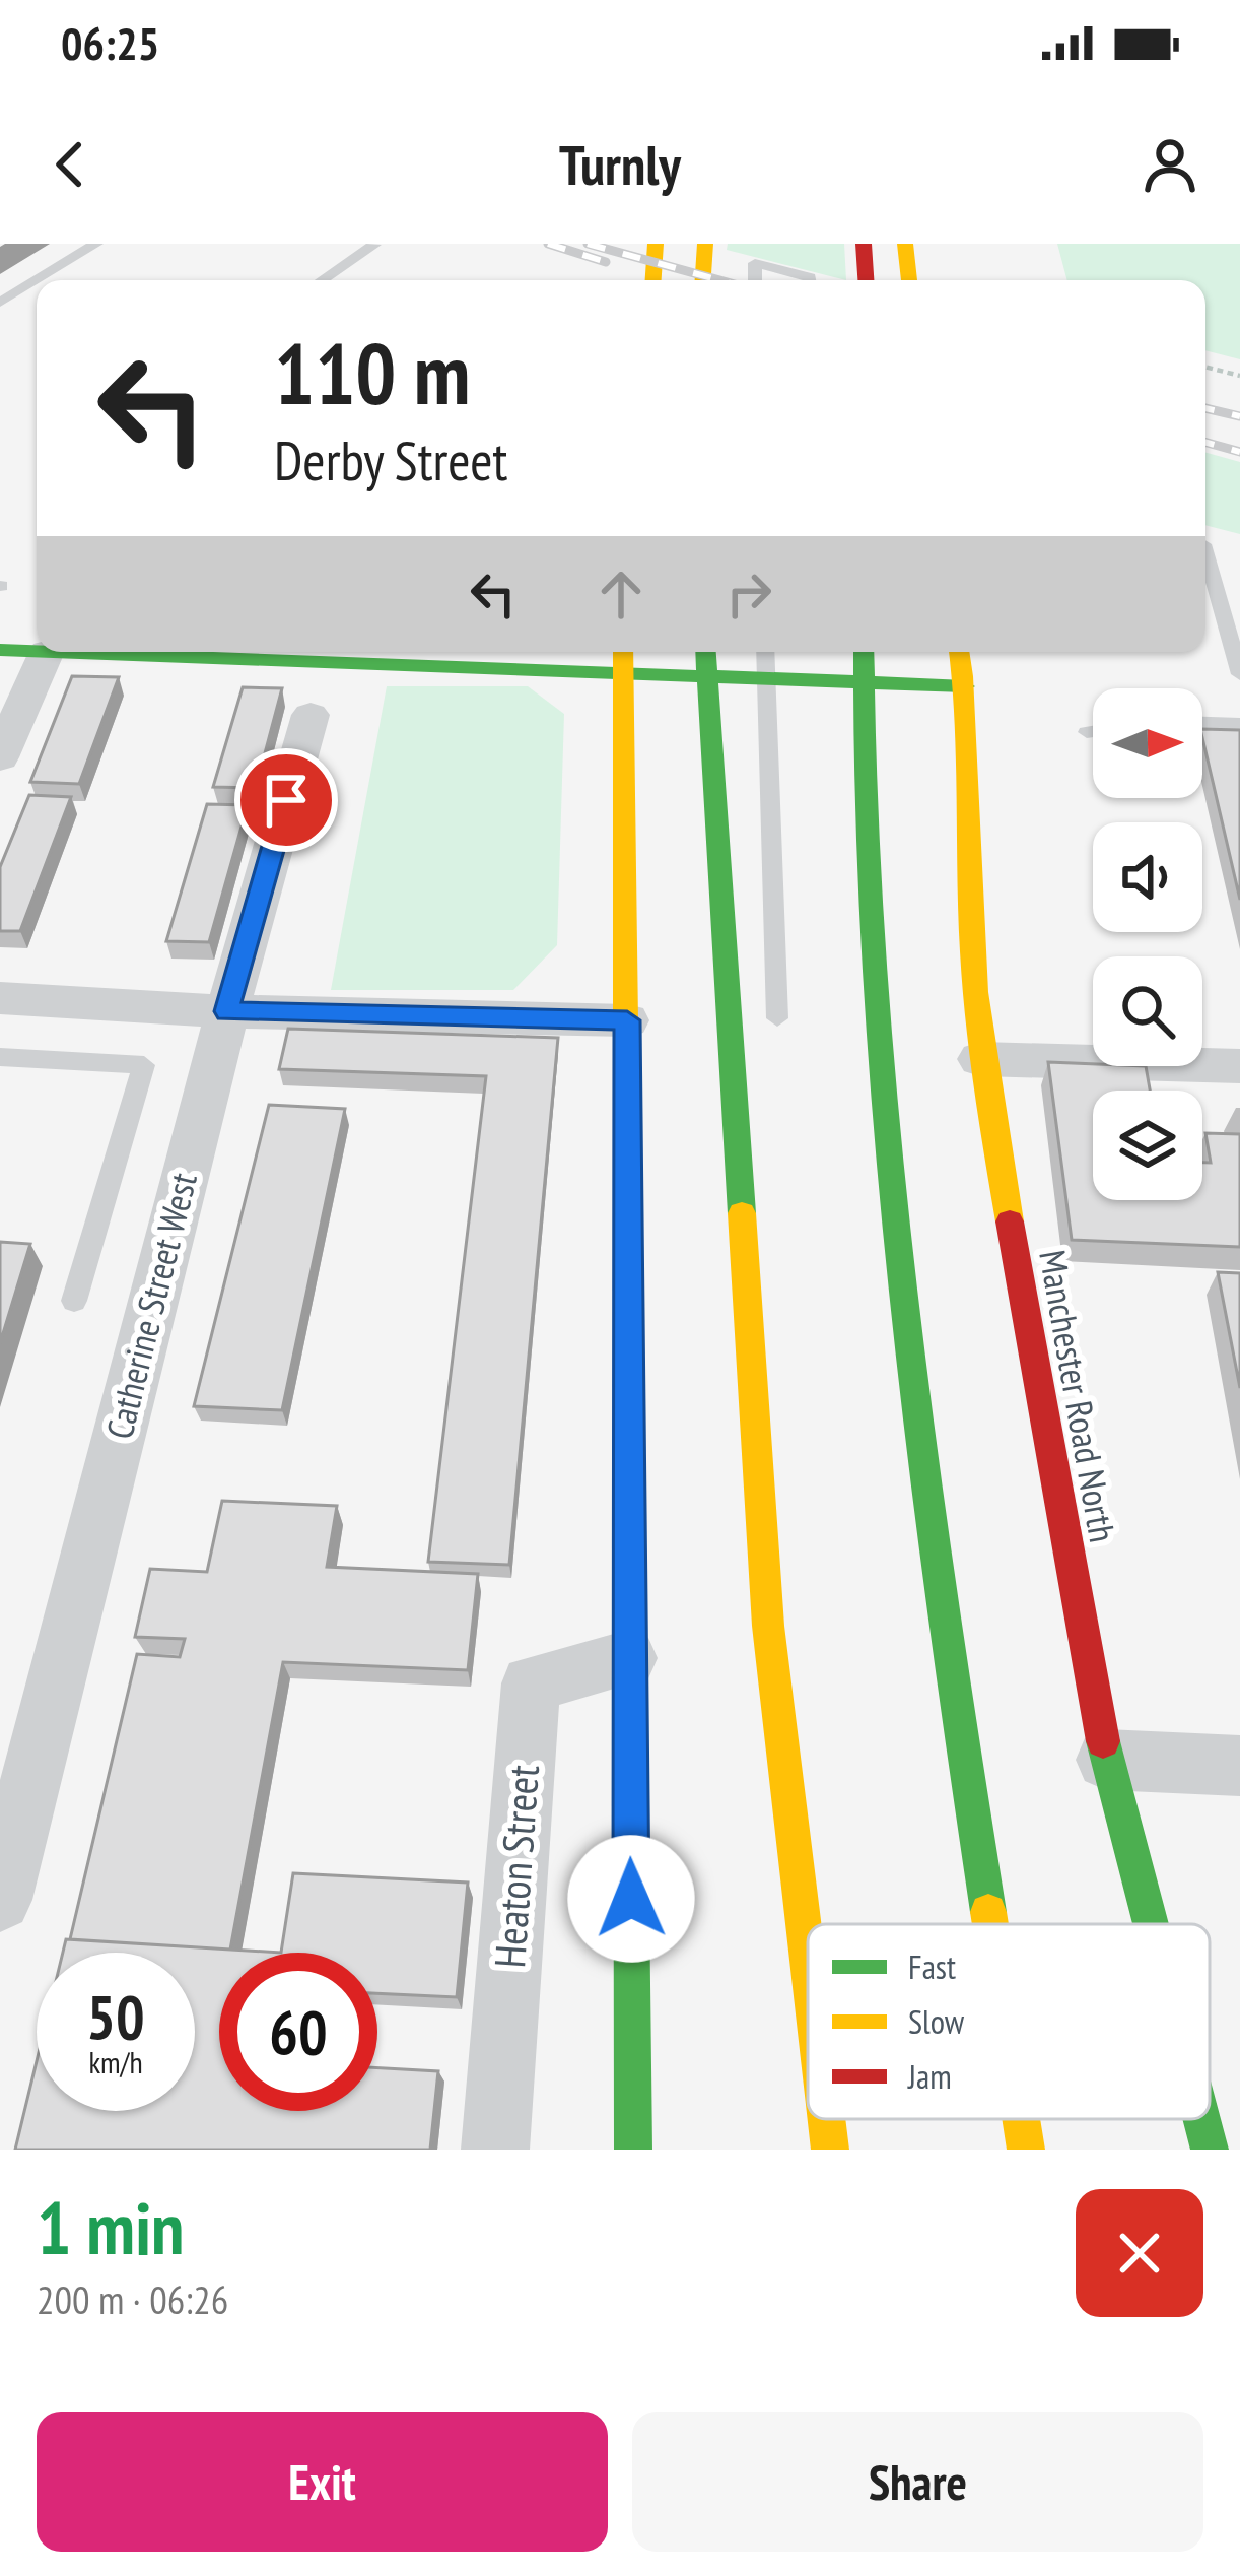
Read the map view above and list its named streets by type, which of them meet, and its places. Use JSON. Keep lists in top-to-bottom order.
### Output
{
  "streets": {
    "main road": ["Manchester Road North"],
    "street": ["Catherine Street West", "Heaton Street"]
  },
  "legend": ["Fast", "Slow", "Jam"],
  "north": "right",
  "page": {
    "status": "06:25",
    "header": "Turnly",
    "turn": ["110 m", "Derby Street"],
    "speed": "50 km/h",
    "limit": "60",
    "heading": ["1 min", "200 m · 06:26"],
    "buttons": ["Exit", "Share"]
  }
}
